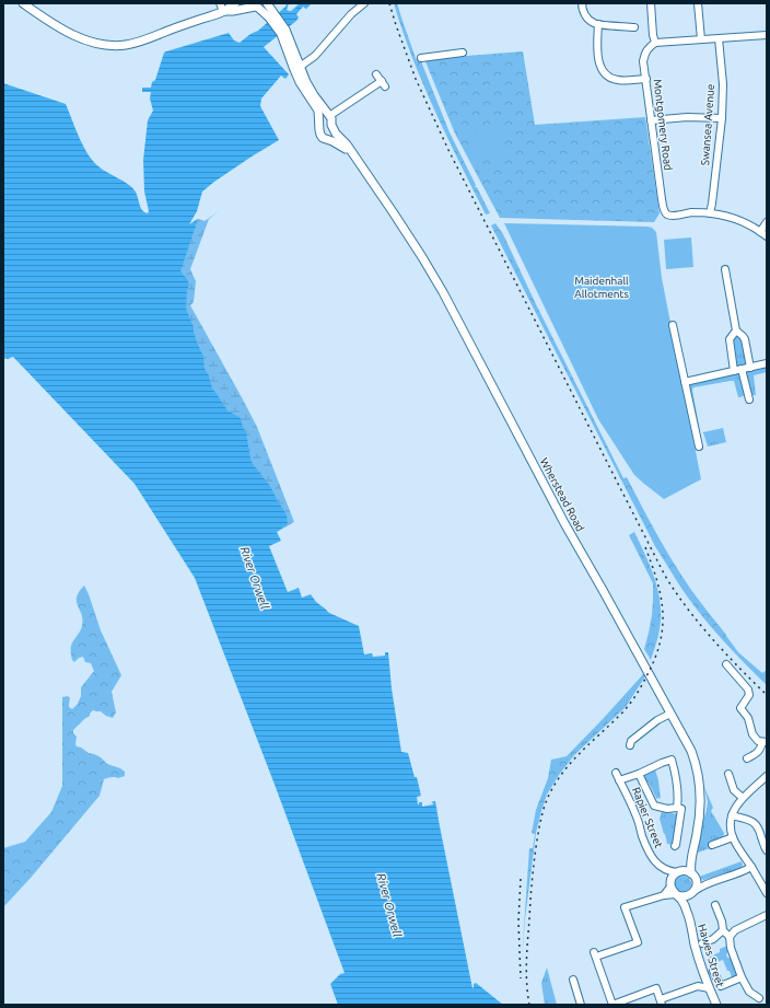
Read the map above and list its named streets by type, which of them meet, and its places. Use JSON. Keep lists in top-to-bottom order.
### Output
{
  "streets": {
    "main road": ["Wherstead Road", "Hawes Street"],
    "street": ["Montgomery Road", "Swansea Avenue", "Rapier Street"]
  },
  "crossings": [
    ["Montgomery Road", "Swansea Avenue"],
    ["Wherstead Road", "Rapier Street"],
    ["Wherstead Road", "Hawes Street"],
    ["Rapier Street", "Hawes Street"]
  ],
  "water": ["River Orwell"],
  "parks": ["Maidenhall Allotments"]
}
